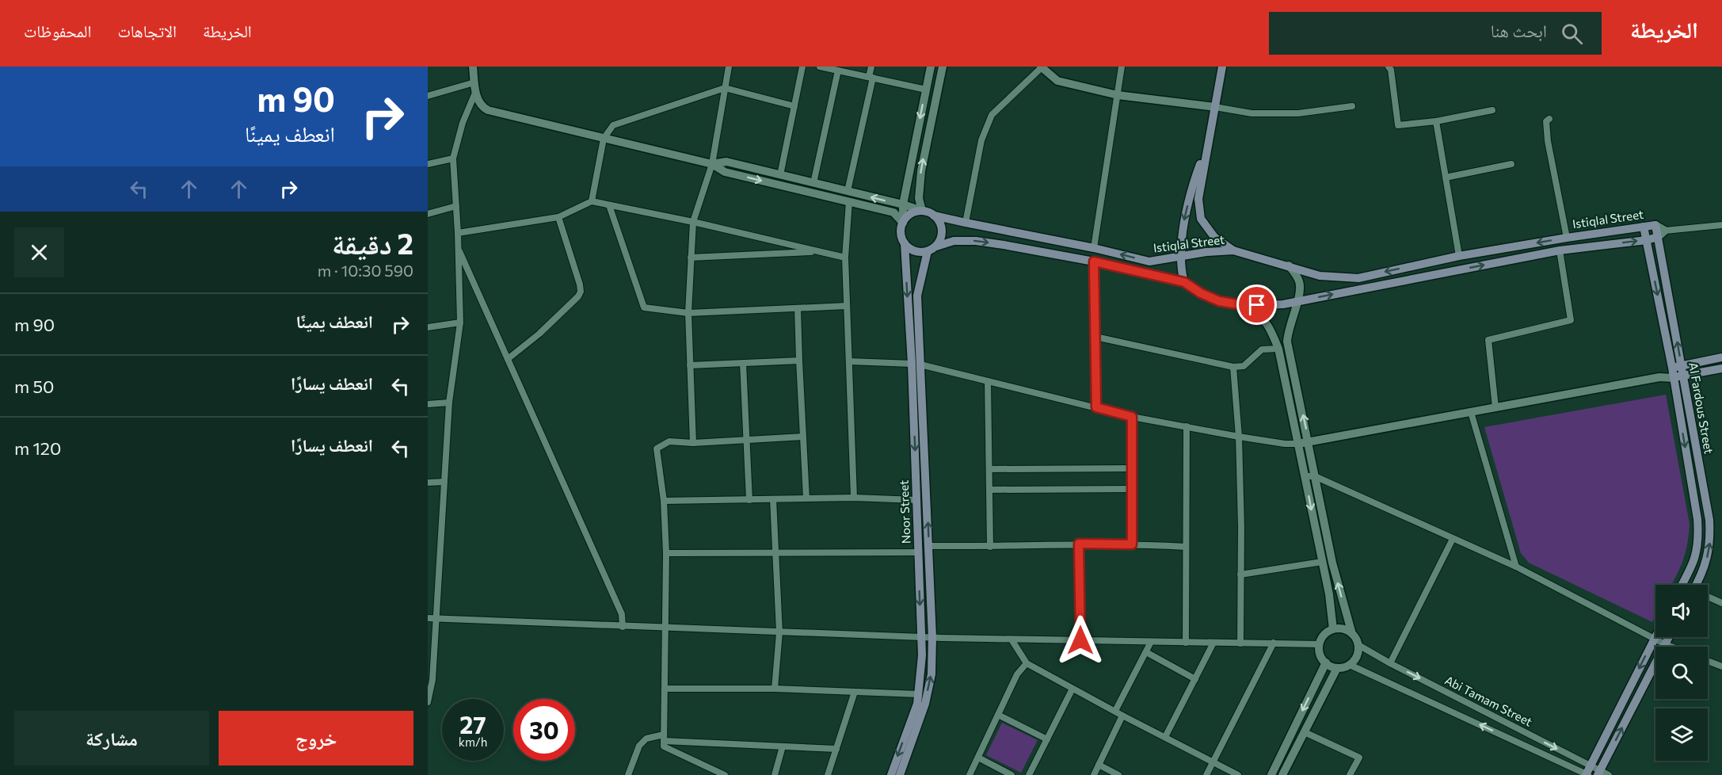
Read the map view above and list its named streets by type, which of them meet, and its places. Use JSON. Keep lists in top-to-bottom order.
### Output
{
  "streets": {
    "main road": ["Istiqlal Street", "Al Fardous Street", "Noor Street"],
    "street": ["Abi Tamam Street"]
  },
  "crossings": [
    ["Istiqlal Street", "Al Fardous Street"],
    ["Istiqlal Street", "Noor Street"]
  ],
  "page": {
    "header": "الخريطة",
    "search": "ابحث هنا",
    "nav": ["الخريطة", "الاتجاهات", "المحفوظات"],
    "turn": ["90 m", "انعطف يمينًا"],
    "heading": ["2 دقيقة", "590 m · 10:30"],
    "list": [
      {
        "name": "انعطف يمينًا",
        "value": "90 m"
      },
      {
        "name": "انعطف يسارًا",
        "value": "50 m"
      },
      {
        "name": "انعطف يسارًا",
        "value": "120 m"
      }
    ],
    "speed": "27 km/h",
    "limit": "30",
    "buttons": ["خروج", "مشاركة"]
  }
}
